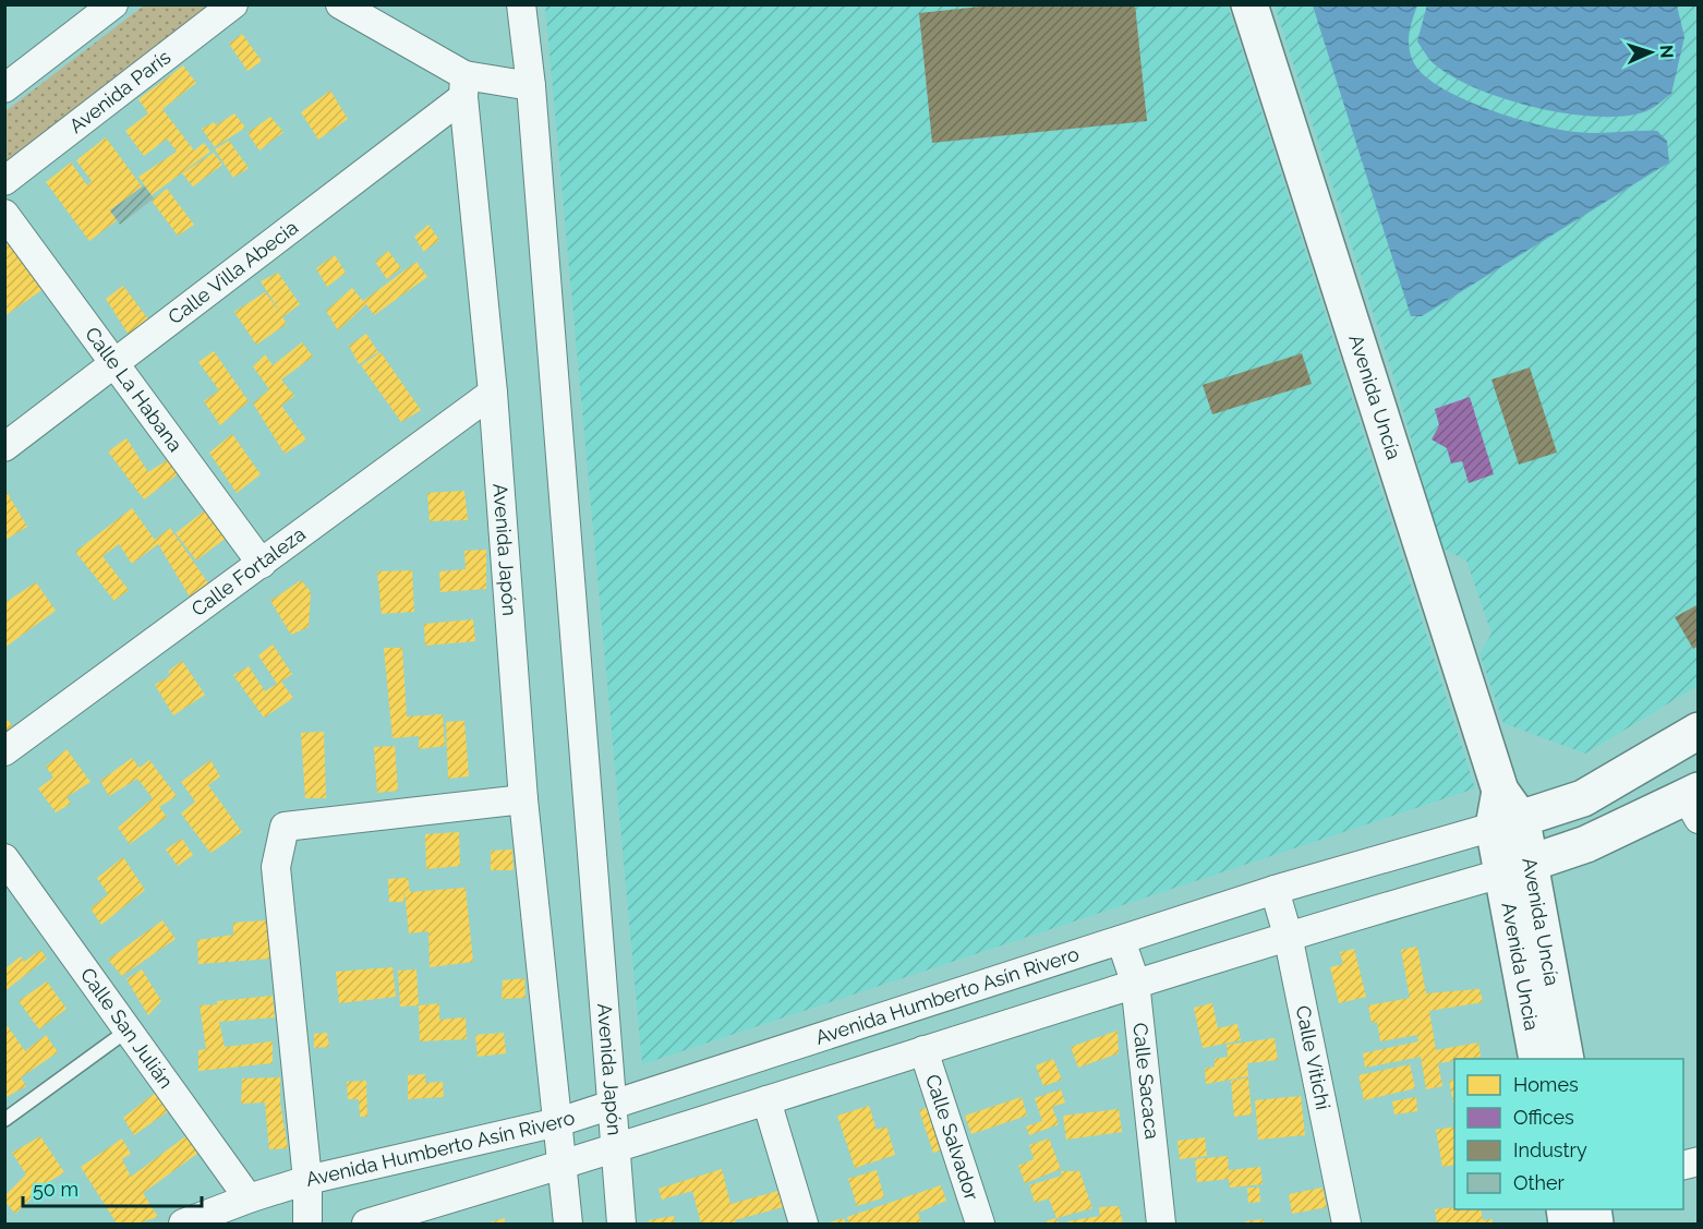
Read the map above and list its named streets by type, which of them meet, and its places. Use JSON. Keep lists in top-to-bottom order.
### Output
{
  "streets": {
    "street": [
      "Avenida París",
      "Calle Villa Abecia",
      "Calle La Habana",
      "Avenida Uncía",
      "Avenida Japón",
      "Calle Fortaleza",
      "Avenida Uncia",
      "Avenida Humberto Asín Rivero",
      "Calle San Julián",
      "Calle Vitichi",
      "Calle Sacaca",
      "Calle Salvador"
    ]
  },
  "crossings": [
    ["Calle Villa Abecia", "Calle La Habana"],
    ["Calle Villa Abecia", "Avenida Japón"],
    ["Calle La Habana", "Calle Fortaleza"],
    ["Avenida Uncía", "Avenida Uncia"],
    ["Avenida Uncía", "Avenida Humberto Asín Rivero"],
    ["Avenida Japón", "Calle Fortaleza"],
    ["Avenida Japón", "Avenida Humberto Asín Rivero"],
    ["Avenida Humberto Asín Rivero", "Calle San Julián"],
    ["Avenida Humberto Asín Rivero", "Calle Vitichi"],
    ["Avenida Humberto Asín Rivero", "Calle Sacaca"]
  ],
  "legend": [
    "Homes",
    "Offices",
    "Industry",
    "Other"
  ],
  "scale_bar": "50 m",
  "north": "right"
}
